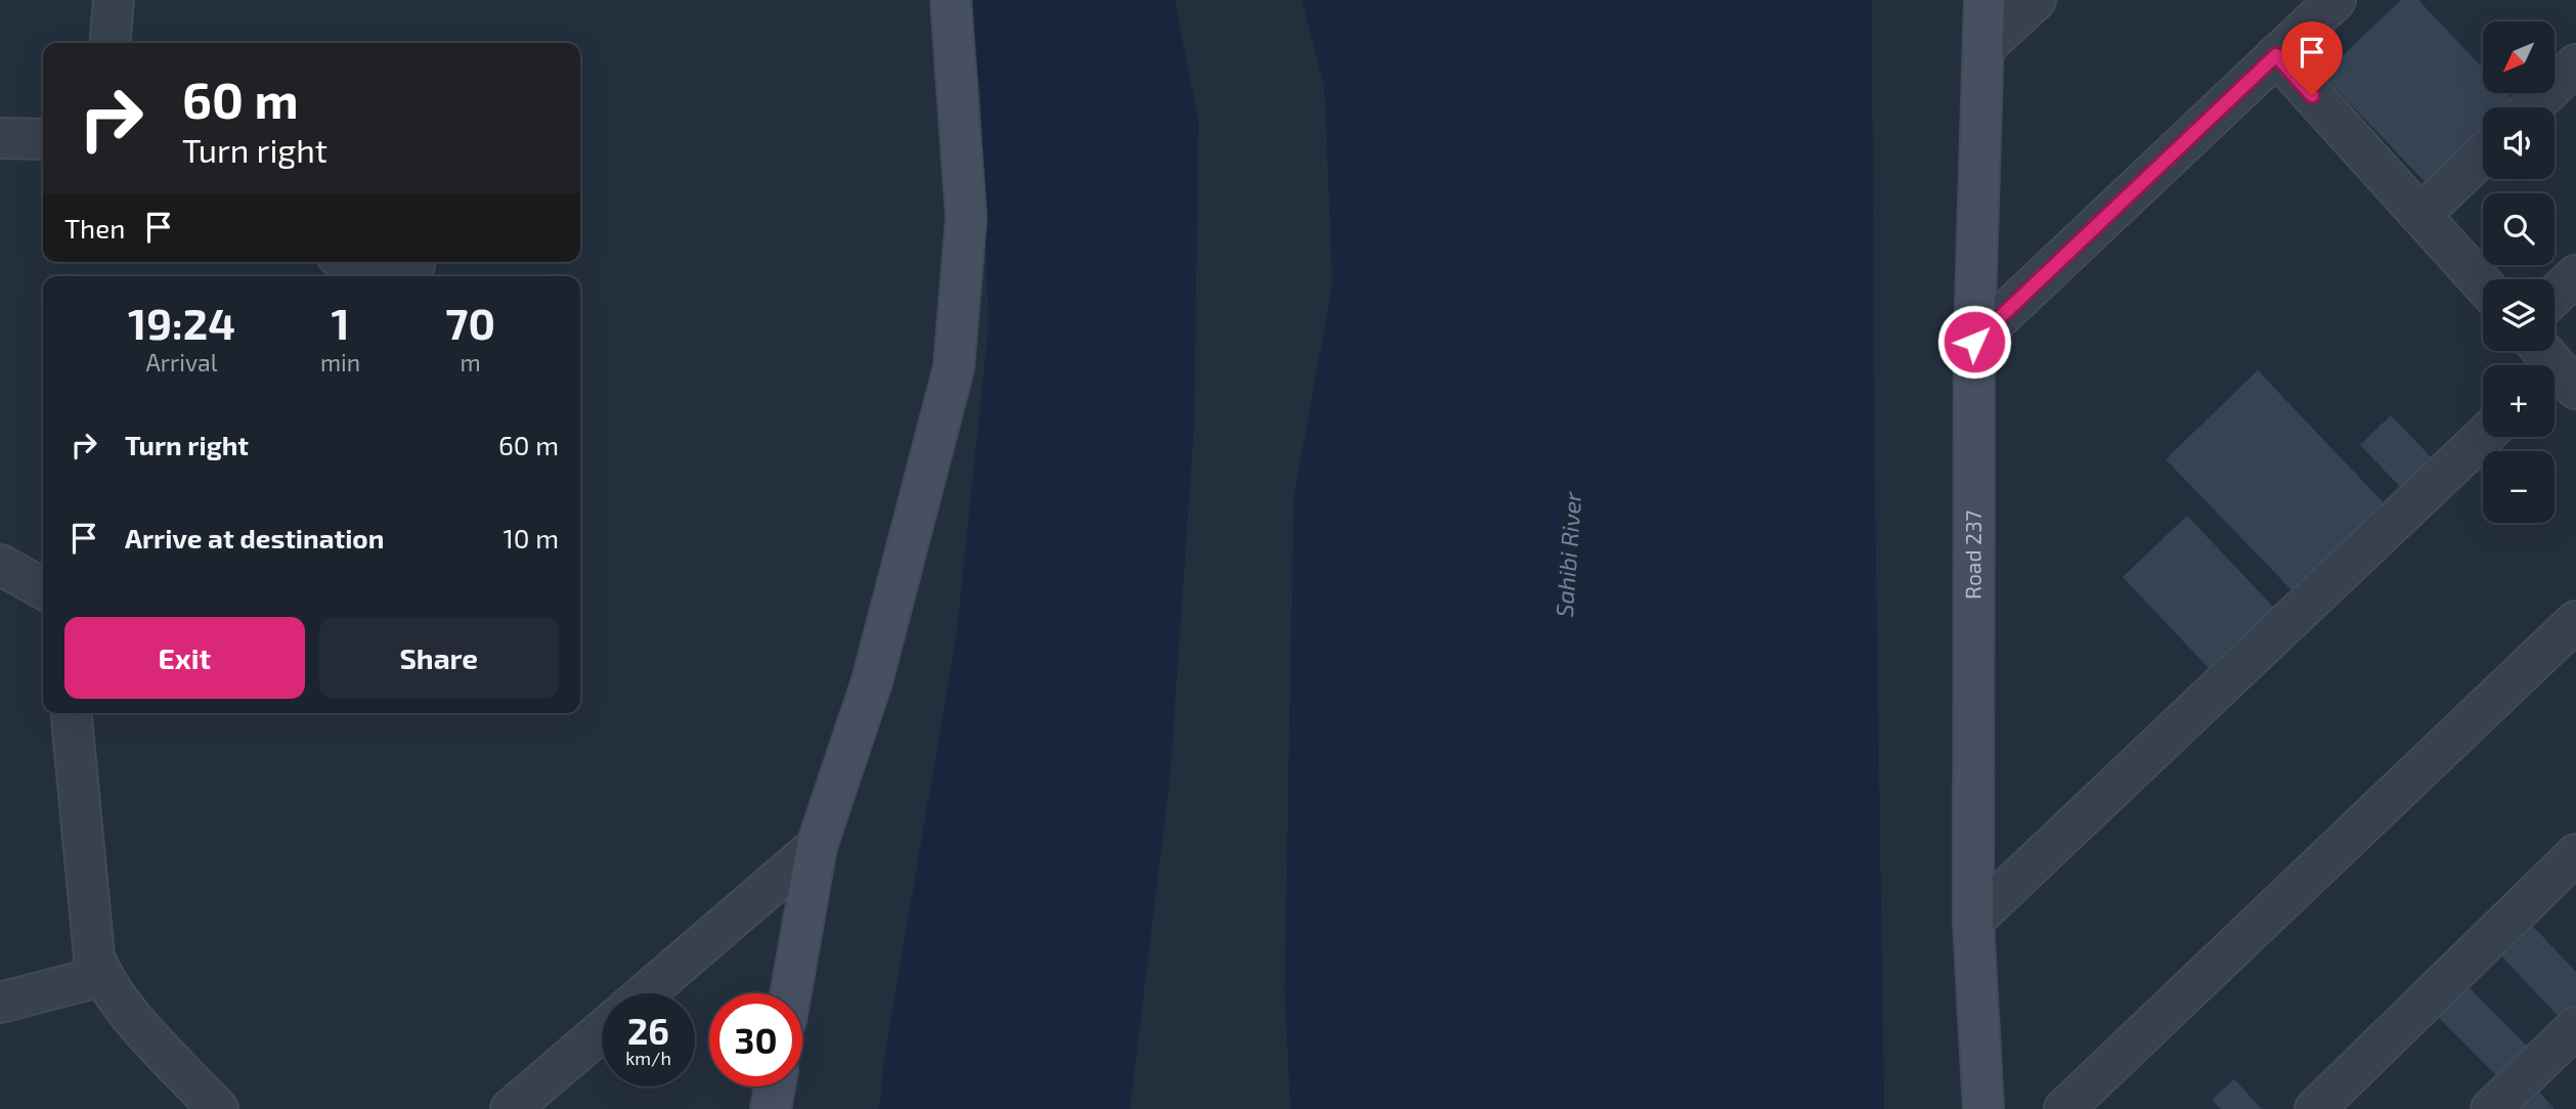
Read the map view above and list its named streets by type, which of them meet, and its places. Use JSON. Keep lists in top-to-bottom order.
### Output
{
  "streets": {
    "street": ["Road 237"]
  },
  "water": ["Sahibi River"],
  "north": "bottom left",
  "page": {
    "map_buttons": ["+", "−"],
    "turn": ["60 m", "Turn right"],
    "then": "Then",
    "eta": [
      "19:24",
      "Arrival",
      "1",
      "min",
      "70",
      "m"
    ],
    "list": [
      {
        "name": "Turn right",
        "value": "60 m"
      },
      {
        "name": "Arrive at destination",
        "value": "10 m"
      }
    ],
    "buttons": ["Exit", "Share"],
    "speed": "26 km/h",
    "limit": "30"
  }
}
